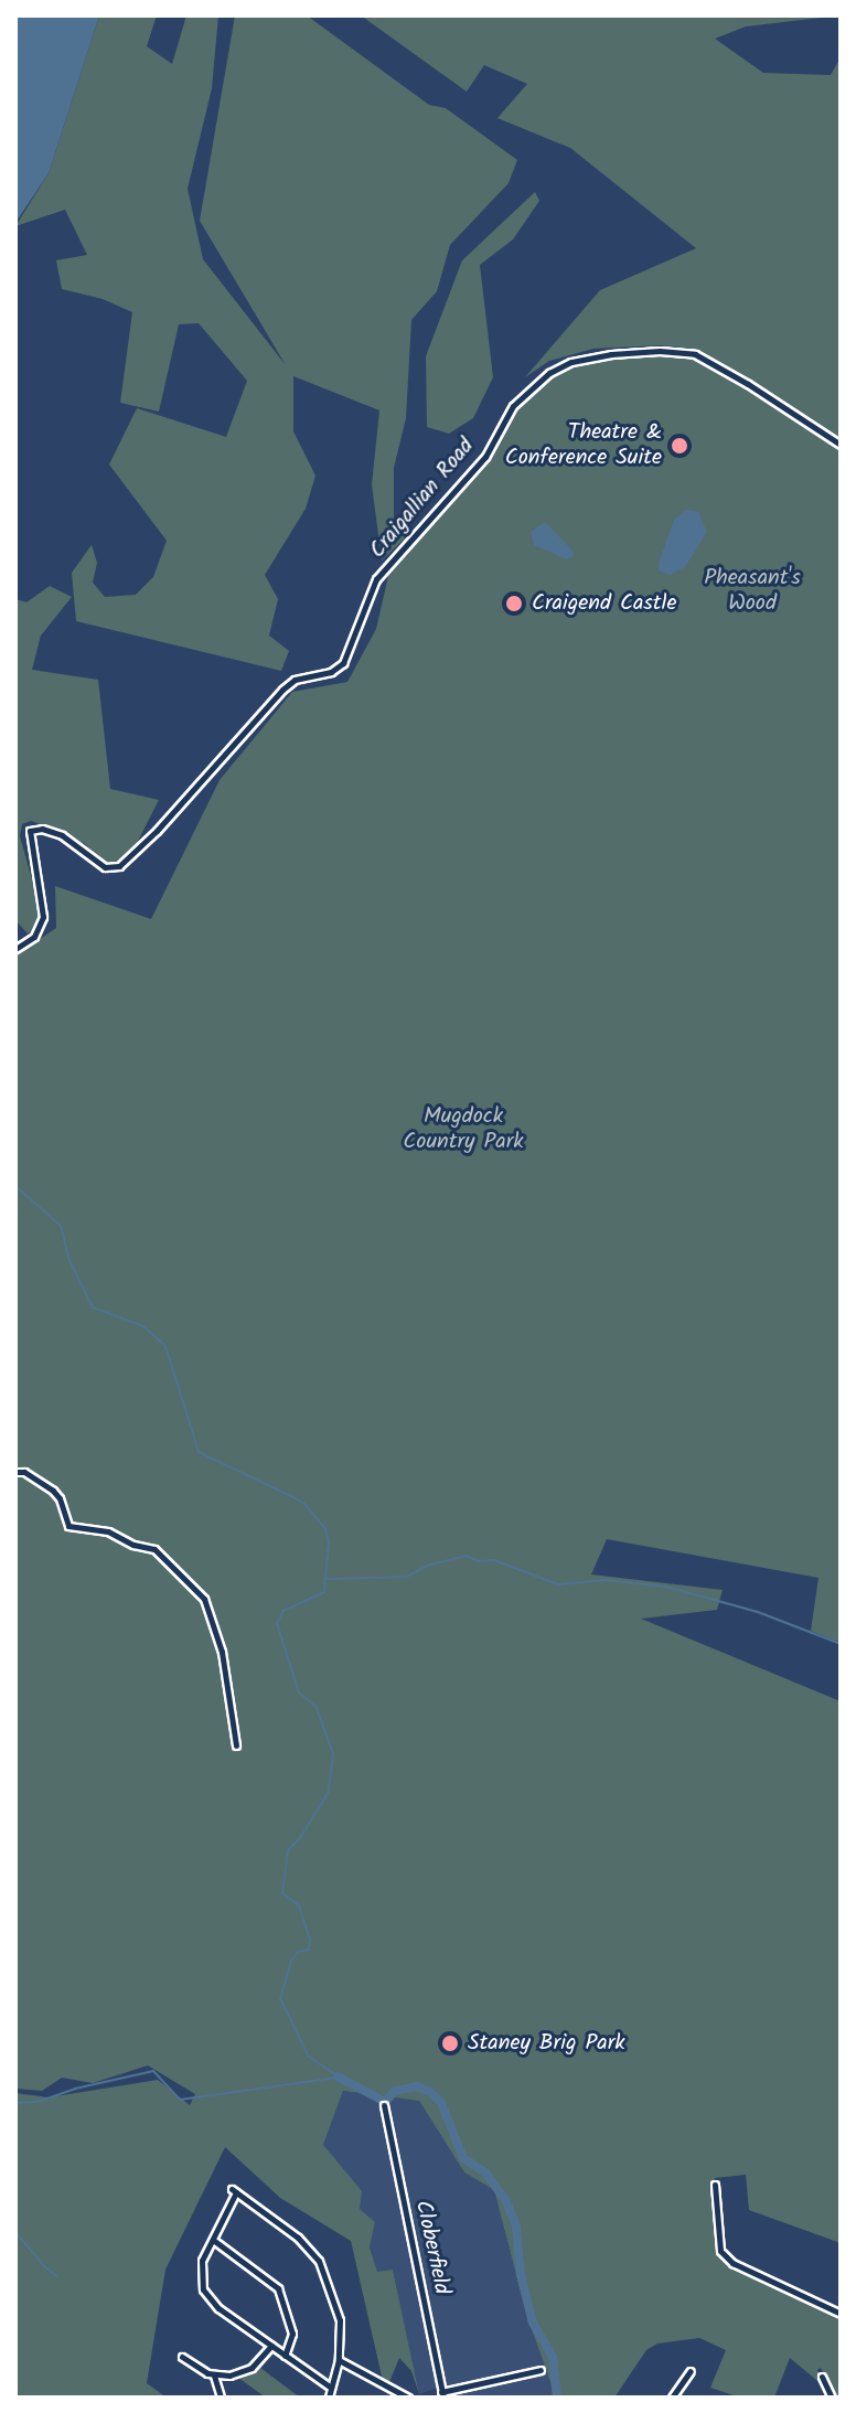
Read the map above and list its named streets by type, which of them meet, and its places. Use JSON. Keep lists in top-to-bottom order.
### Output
{
  "streets": {
    "street": ["Craigallian Road", "Cloberfield"]
  },
  "parks": ["Pheasant's Wood", "Mugdock Country Park"],
  "places": ["Theatre & Conference Suite", "Craigend Castle", "Staney Brig Park"]
}
